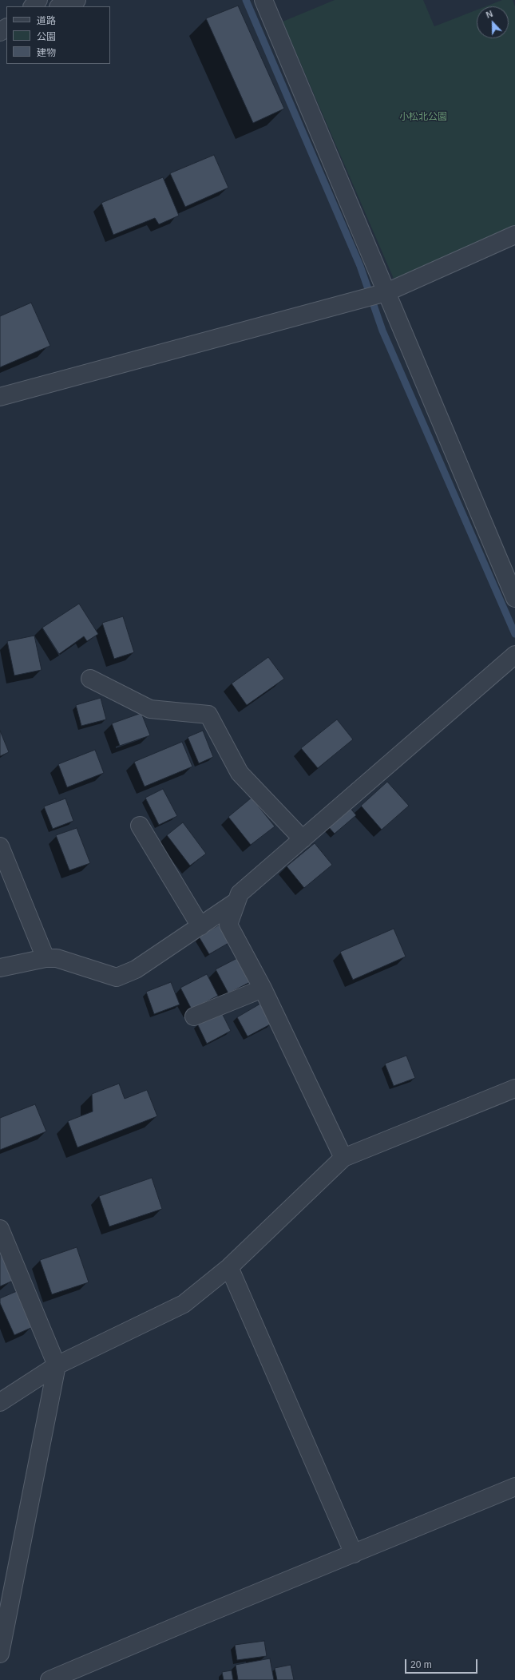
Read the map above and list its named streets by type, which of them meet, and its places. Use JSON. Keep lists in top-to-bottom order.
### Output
{
  "parks": ["小松北公園"],
  "legend": ["道路", "公園", "建物"],
  "scale_bar": "20 m",
  "north": "top"
}
